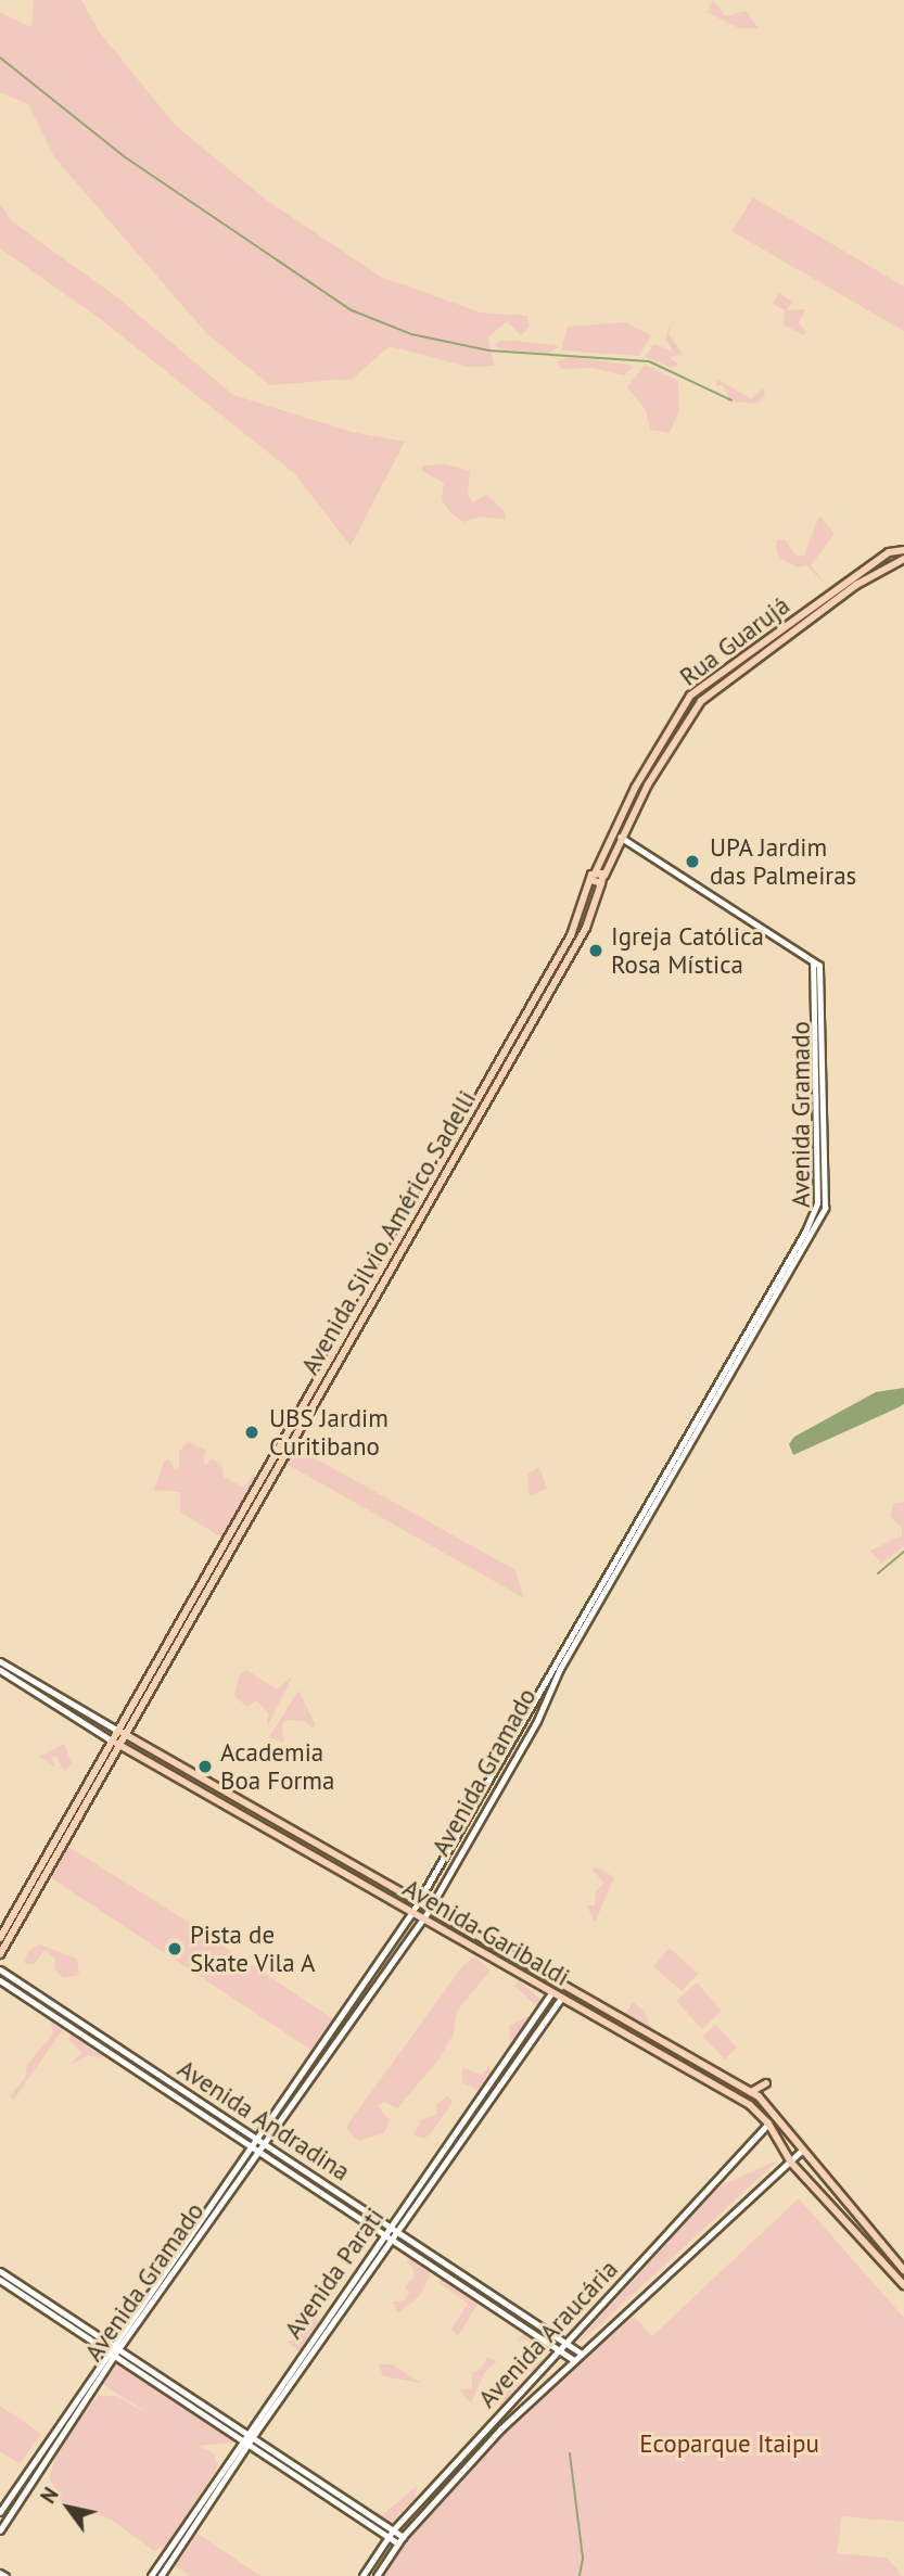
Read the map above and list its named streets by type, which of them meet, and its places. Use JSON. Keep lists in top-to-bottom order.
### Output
{
  "streets": {
    "main road": ["Rua Guarujá", "Avenida Silvio Américo Sadelli", "Avenida Garibaldi"],
    "street": [
      "Avenida Gramado",
      "Avenida Andradina",
      "Avenida Parati",
      "Avenida Araucária"
    ]
  },
  "crossings": [
    ["Rua Guarujá", "Avenida Silvio Américo Sadelli"],
    ["Avenida Gramado", "Avenida Garibaldi"],
    ["Avenida Gramado", "Avenida Andradina"],
    ["Avenida Silvio Américo Sadelli", "Avenida Garibaldi"],
    ["Avenida Garibaldi", "Avenida Parati"],
    ["Avenida Garibaldi", "Avenida Araucária"],
    ["Avenida Andradina", "Avenida Parati"],
    ["Avenida Andradina", "Avenida Araucária"]
  ],
  "parks": ["Ecoparque Itaipu"],
  "places": [
    "UPA Jardim das Palmeiras",
    "Igreja Católica Rosa Mística",
    "UBS Jardim Curitibano",
    "Academia Boa Forma",
    "Pista de Skate Vila A"
  ],
  "north": "top left"
}
